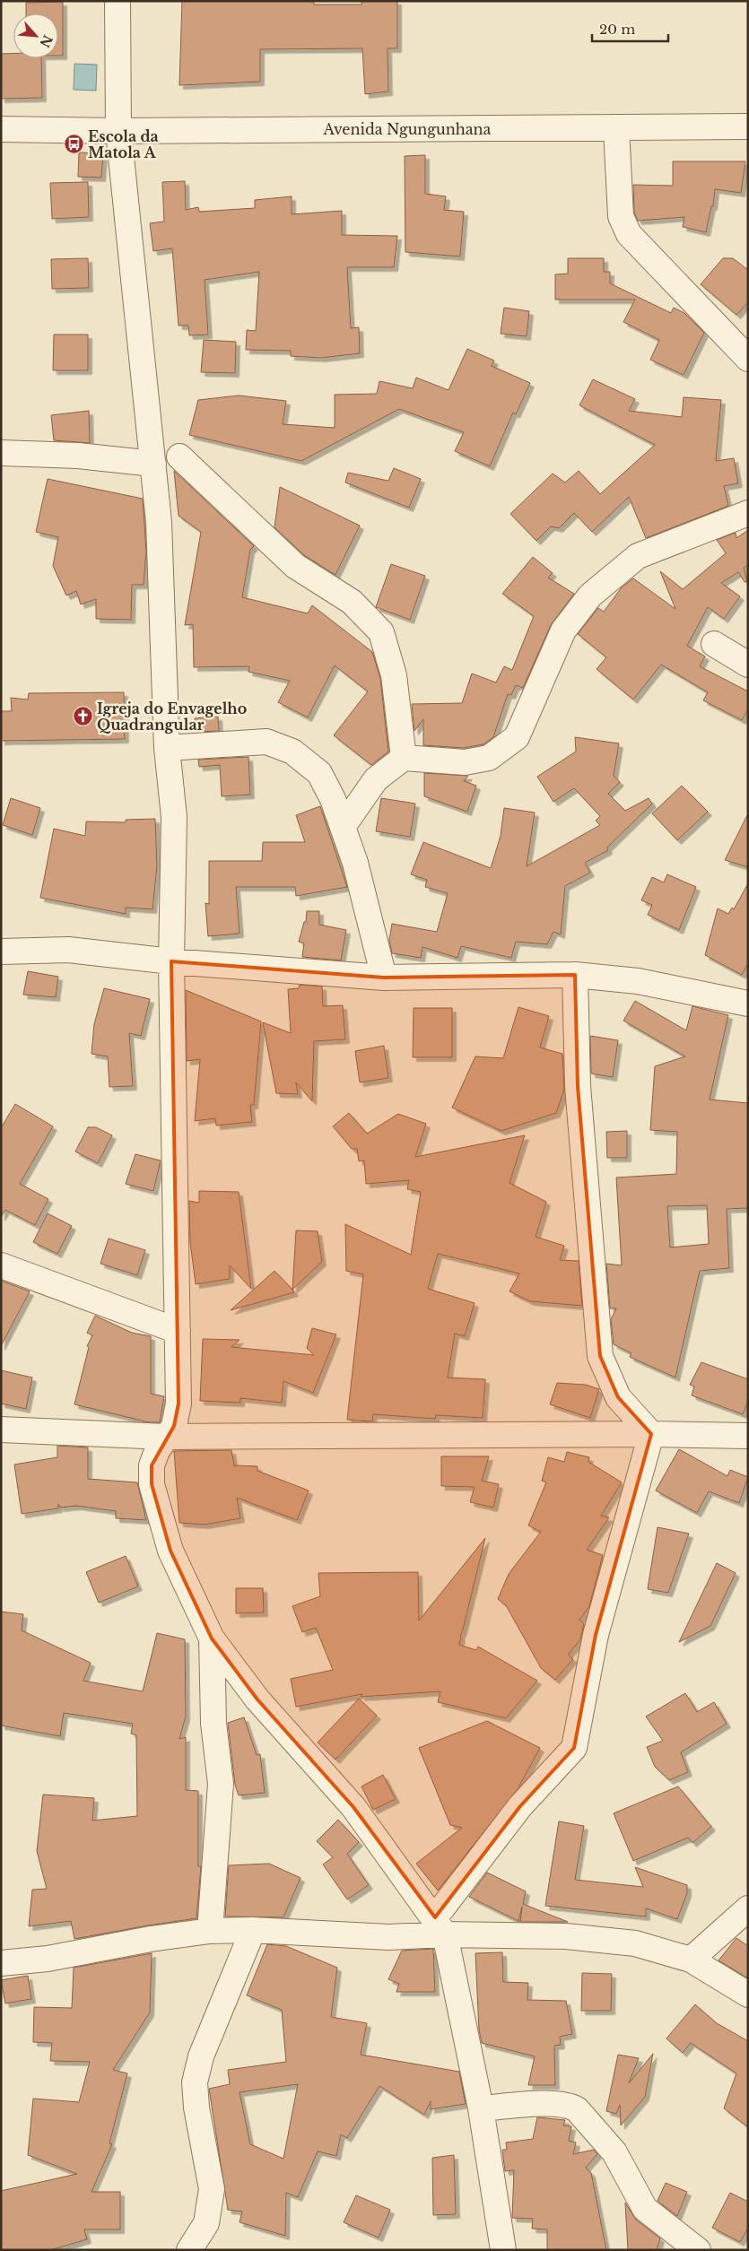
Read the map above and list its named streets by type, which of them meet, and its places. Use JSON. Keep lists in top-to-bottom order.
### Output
{
  "streets": {
    "street": ["Avenida Ngungunhana"]
  },
  "places": {
    "bus stop": ["Escola da Matola A"],
    "church": ["Igreja do Envagelho Quadrangular"]
  },
  "scale_bar": "20 m",
  "north": "bottom right"
}
